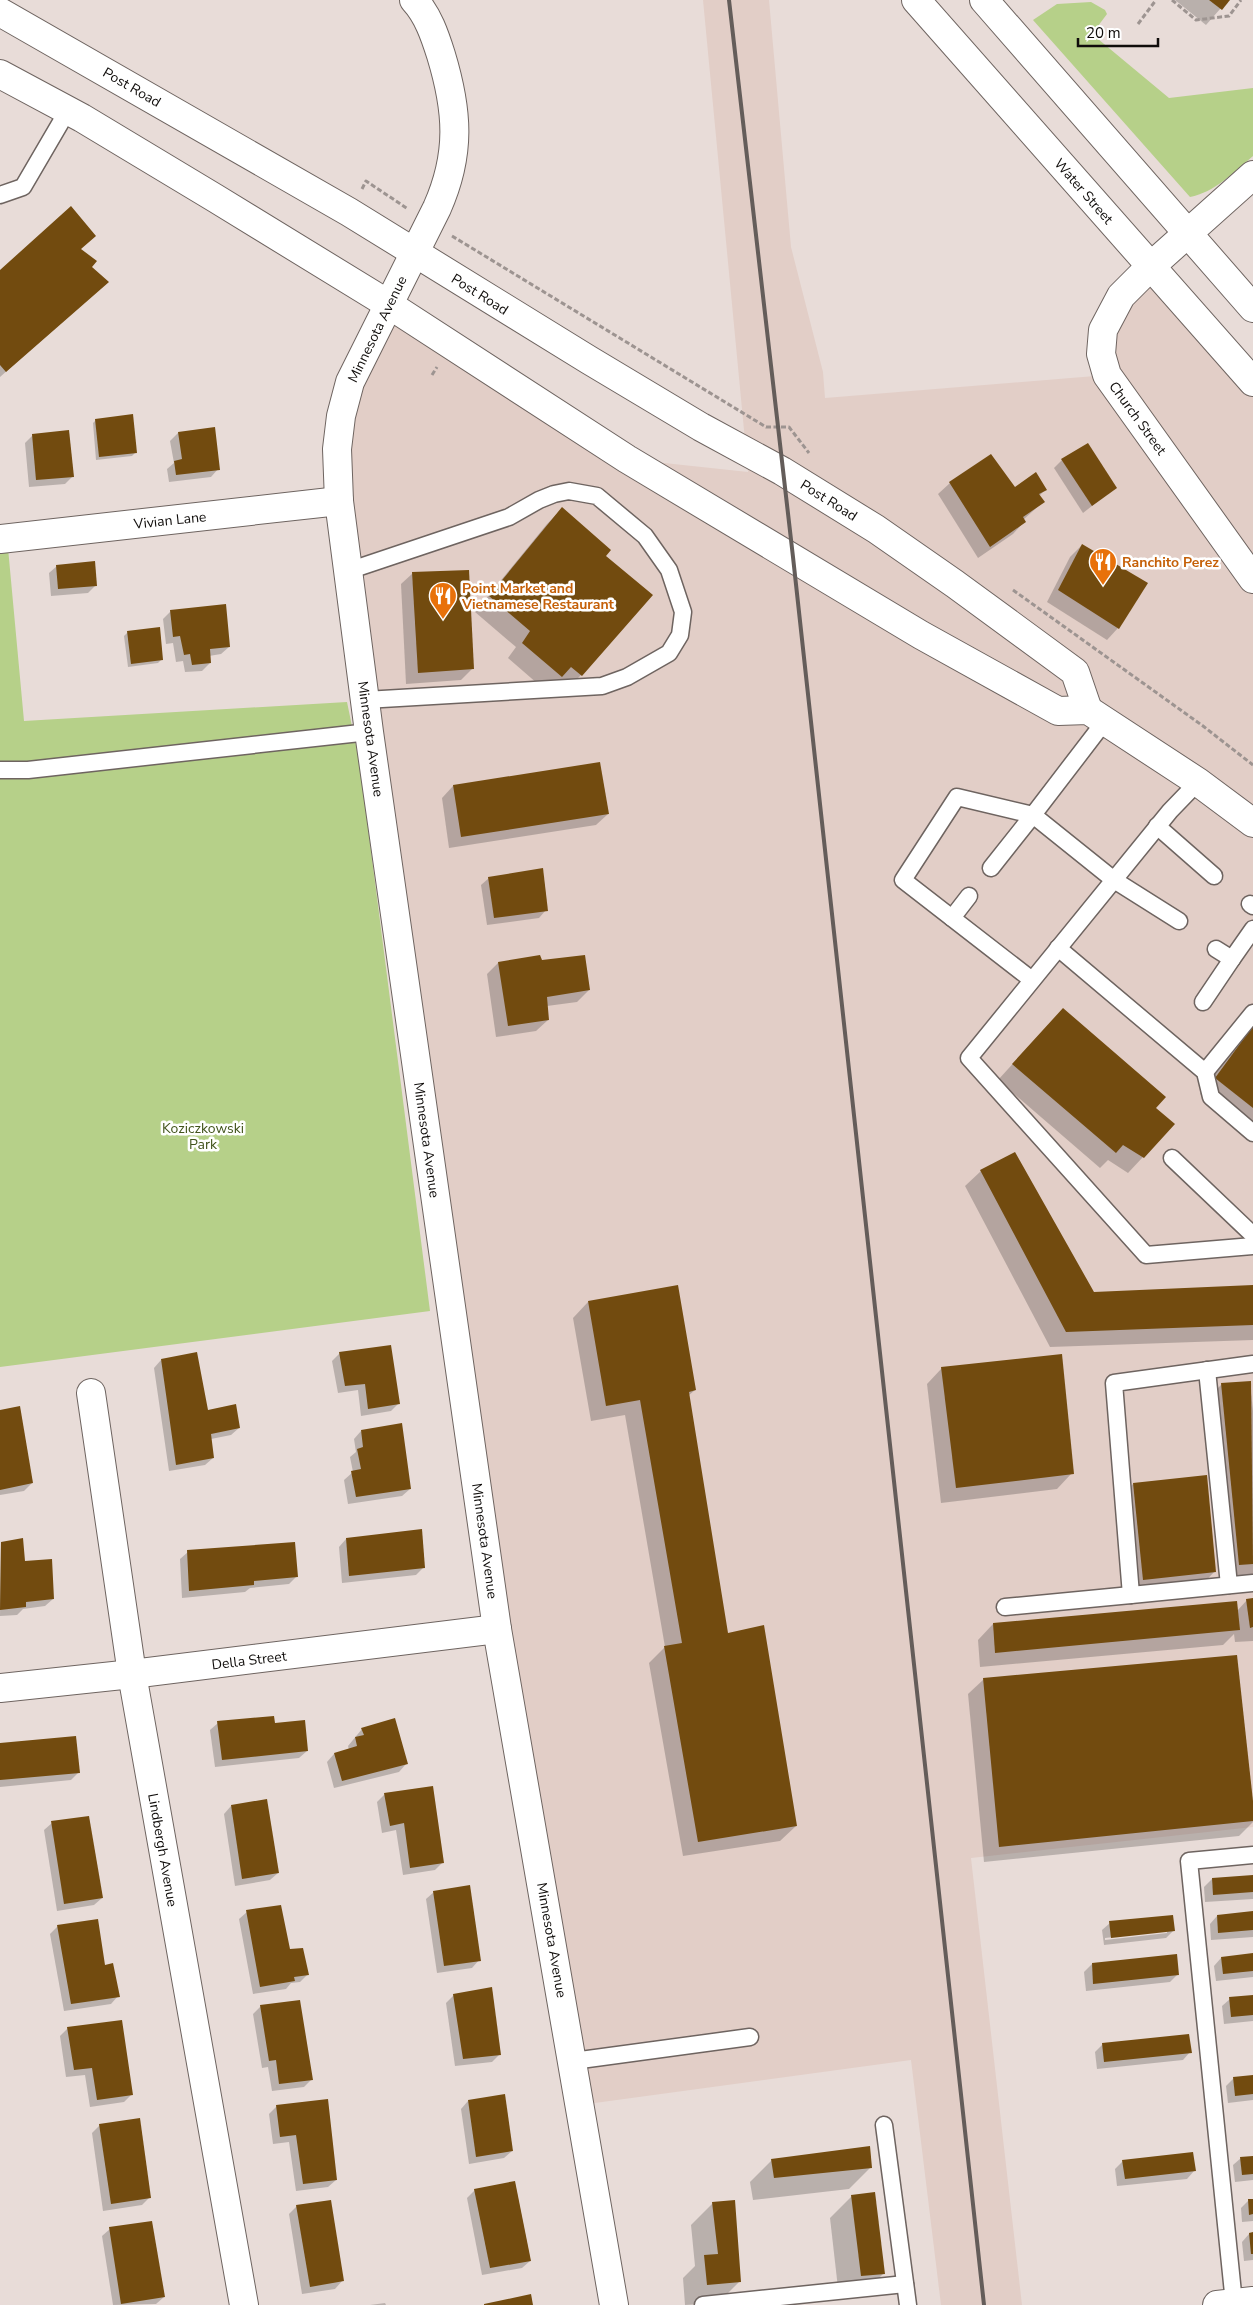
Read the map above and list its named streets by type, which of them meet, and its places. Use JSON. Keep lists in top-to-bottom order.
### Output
{
  "streets": {
    "street": [
      "Post Road",
      "Water Street",
      "Minnesota Avenue",
      "Church Street",
      "Vivian Lane",
      "Della Street",
      "Lindbergh Avenue"
    ]
  },
  "crossings": [
    ["Post Road", "Minnesota Avenue"],
    ["Water Street", "Church Street"],
    ["Minnesota Avenue", "Vivian Lane"],
    ["Minnesota Avenue", "Della Street"],
    ["Della Street", "Lindbergh Avenue"]
  ],
  "parks": ["Koziczkowski Park"],
  "places": {
    "restaurant": ["Ranchito Perez", "Point Market and Vietnamese Restaurant"]
  },
  "scale_bar": "20 m"
}
